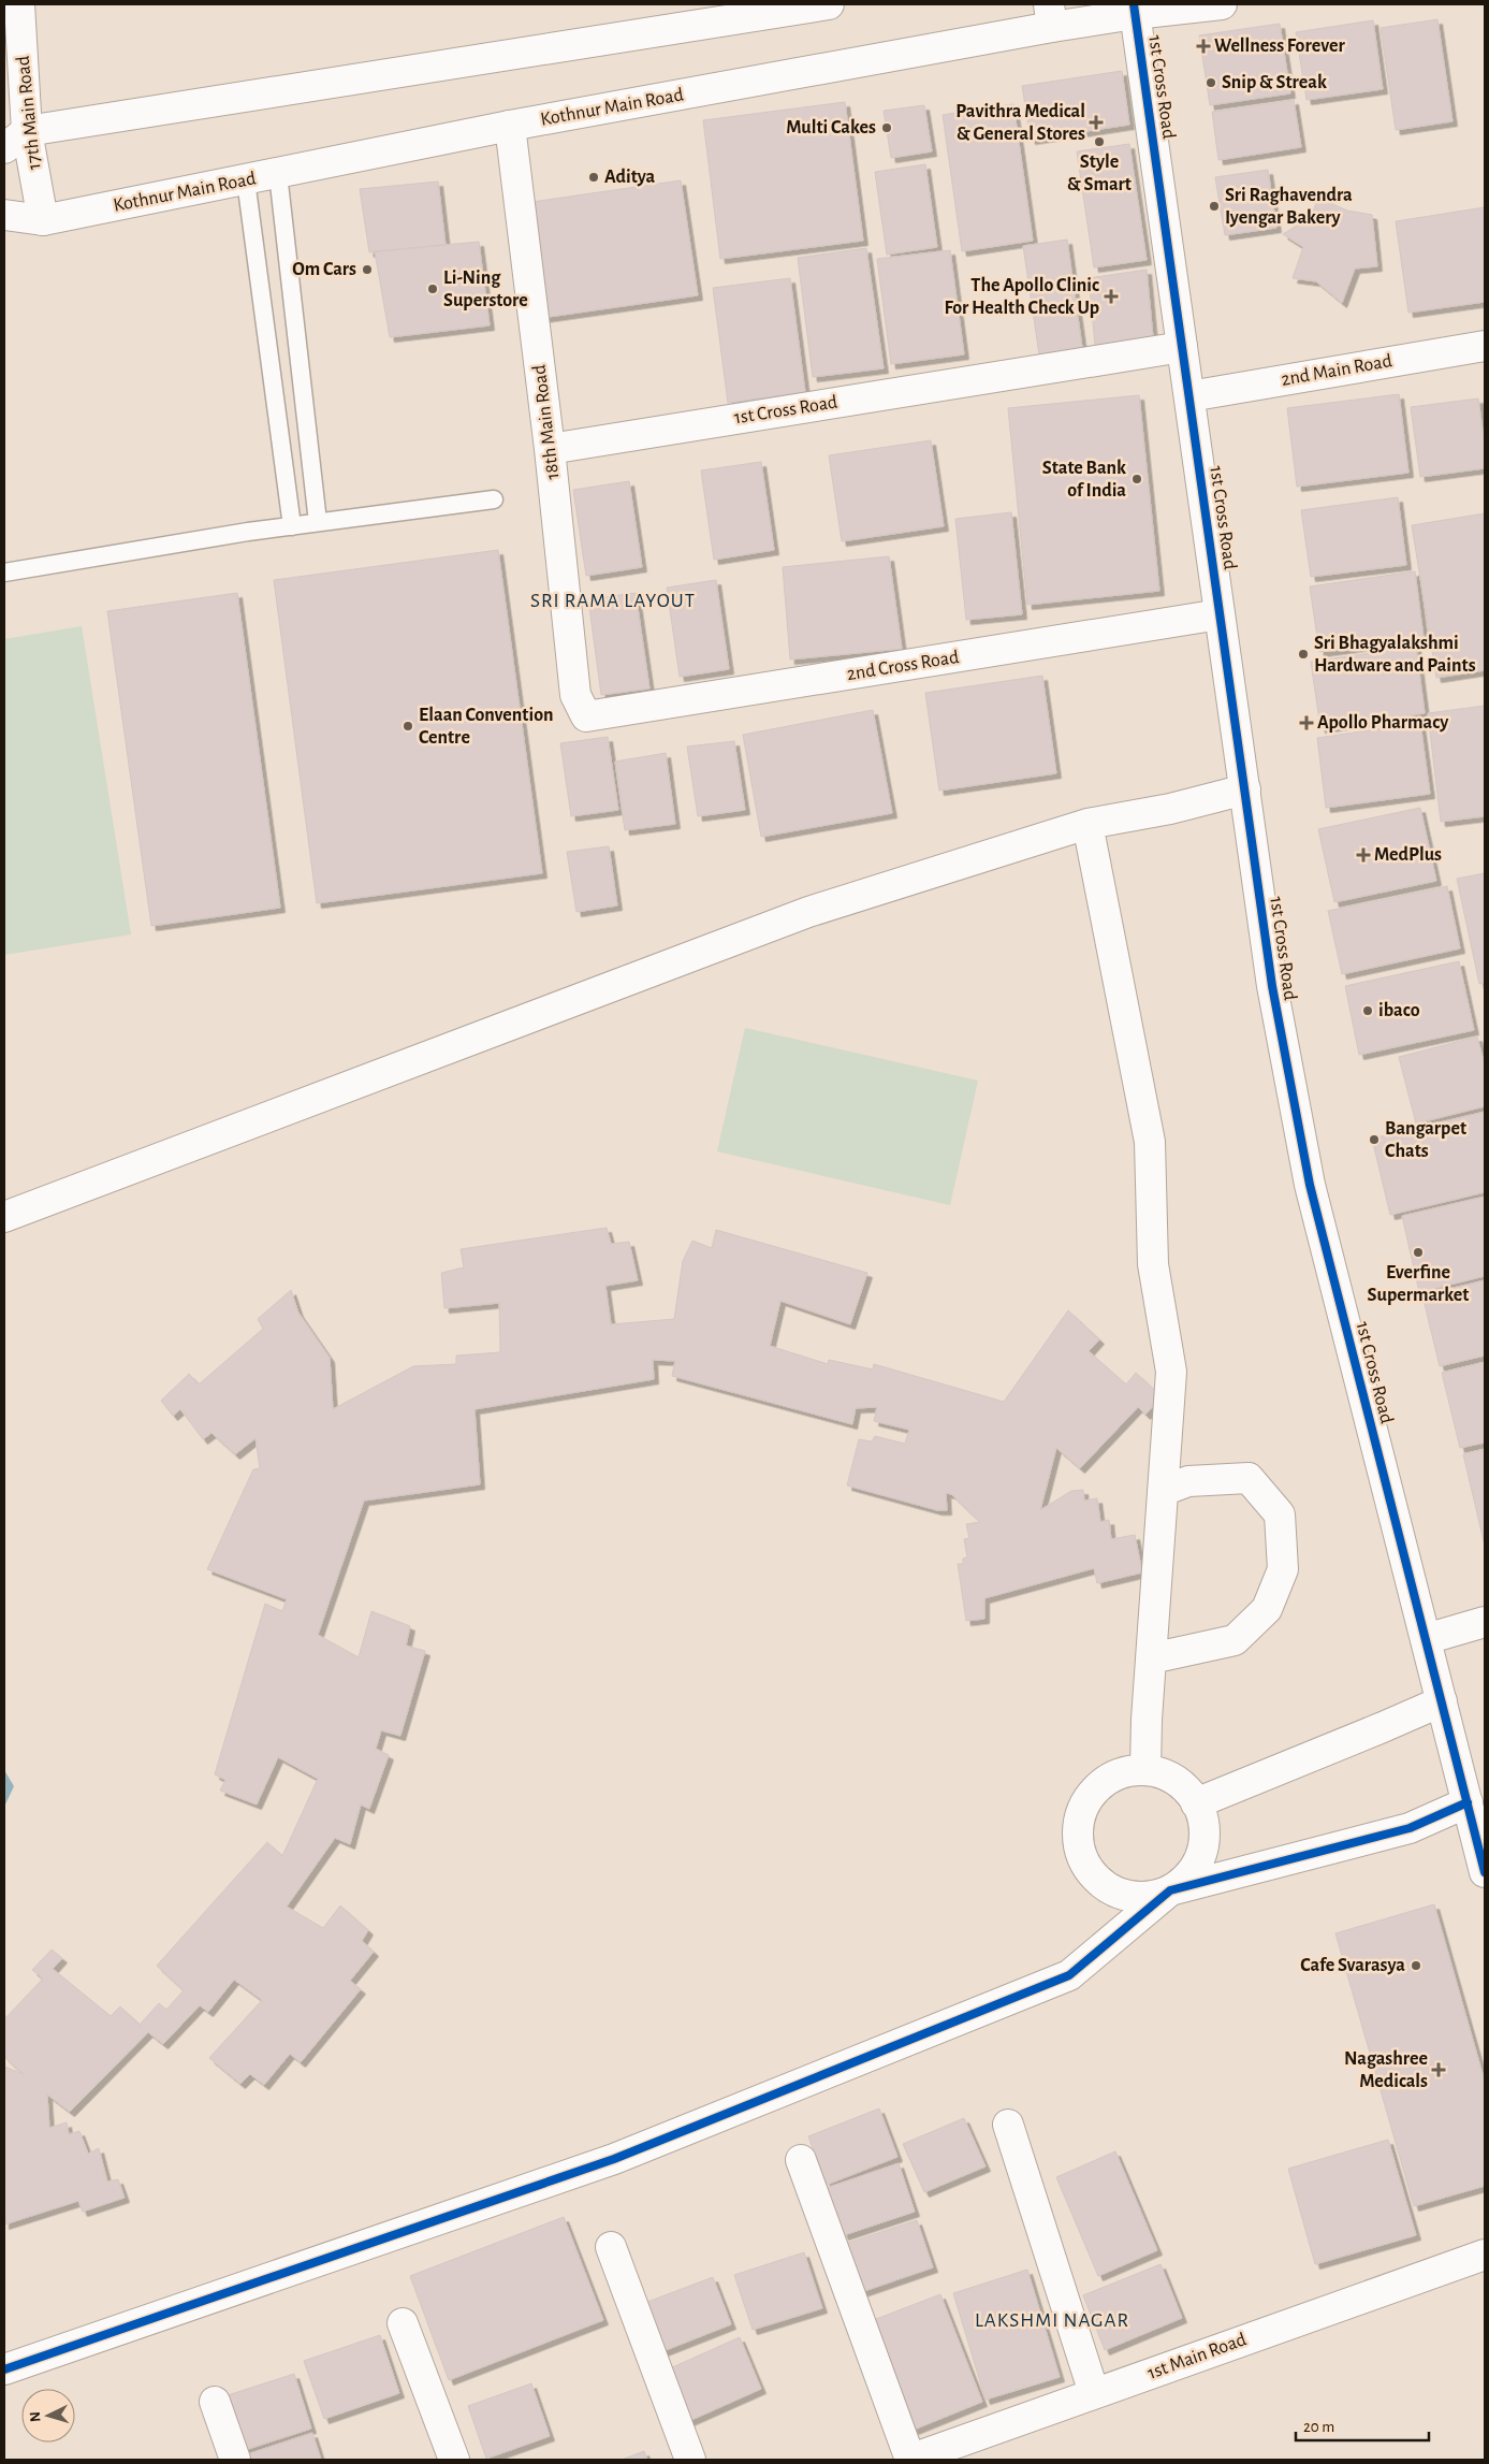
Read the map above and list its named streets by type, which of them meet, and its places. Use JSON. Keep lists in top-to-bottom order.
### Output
{
  "streets": {
    "street": [
      "1st Cross Road",
      "Kothnur Main Road",
      "17th Main Road",
      "2nd Main Road",
      "18th Main Road",
      "2nd Cross Road",
      "1st Main Road"
    ]
  },
  "crossings": [
    ["1st Cross Road", "Kothnur Main Road"],
    ["1st Cross Road", "2nd Main Road"],
    ["1st Cross Road", "18th Main Road"],
    ["1st Cross Road", "2nd Cross Road"],
    ["Kothnur Main Road", "17th Main Road"],
    ["Kothnur Main Road", "18th Main Road"],
    ["18th Main Road", "2nd Cross Road"]
  ],
  "districts": ["SRI RAMA LAYOUT", "LAKSHMI NAGAR"],
  "places": {
    "health": [
      "Wellness Forever",
      "Pavithra Medical & General Stores",
      "The Apollo Clinic For Health Check Up",
      "Apollo Pharmacy",
      "MedPlus",
      "Nagashree Medicals"
    ],
    "other": [
      "Snip & Streak",
      "Multi Cakes",
      "Style & Smart",
      "Aditya",
      "Sri Raghavendra Iyengar Bakery",
      "Om Cars",
      "Li-Ning Superstore",
      "State Bank of India",
      "Sri Bhagyalakshmi Hardware and Paints",
      "Elaan Convention Centre",
      "ibaco",
      "Bangarpet Chats",
      "Everfine Supermarket",
      "Cafe Svarasya"
    ]
  },
  "scale_bar": "20 m",
  "north": "left"
}
